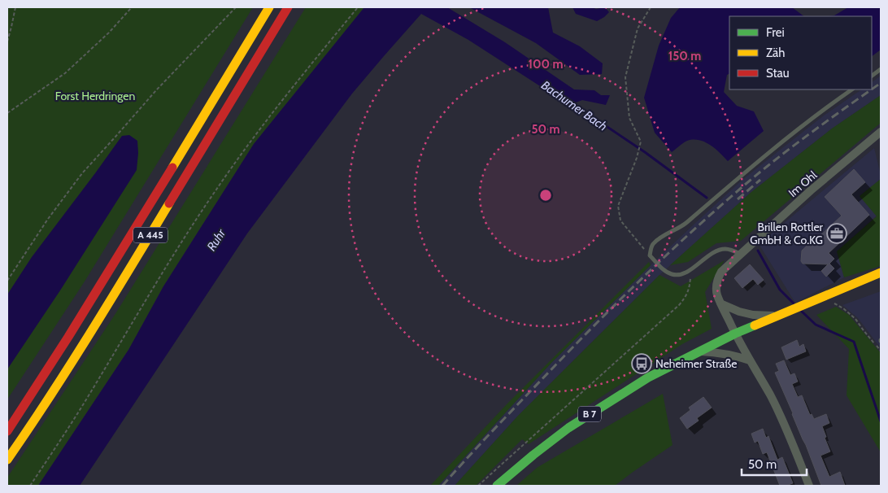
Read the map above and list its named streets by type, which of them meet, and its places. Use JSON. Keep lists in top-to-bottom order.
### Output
{
  "streets": {
    "main road": ["A 445", "B 7"],
    "street": ["Im Ohl"]
  },
  "water": ["Bachumer Bach", "Ruhr"],
  "parks": ["Forst Herdringen"],
  "places": {
    "office": ["Brillen Rottler GmbH & Co.KG"],
    "bus stop": ["Neheimer Straße"]
  },
  "legend": ["Frei", "Zäh", "Stau"],
  "scale_bar": "50 m",
  "rings": ["150 m", "100 m", "50 m"]
}
